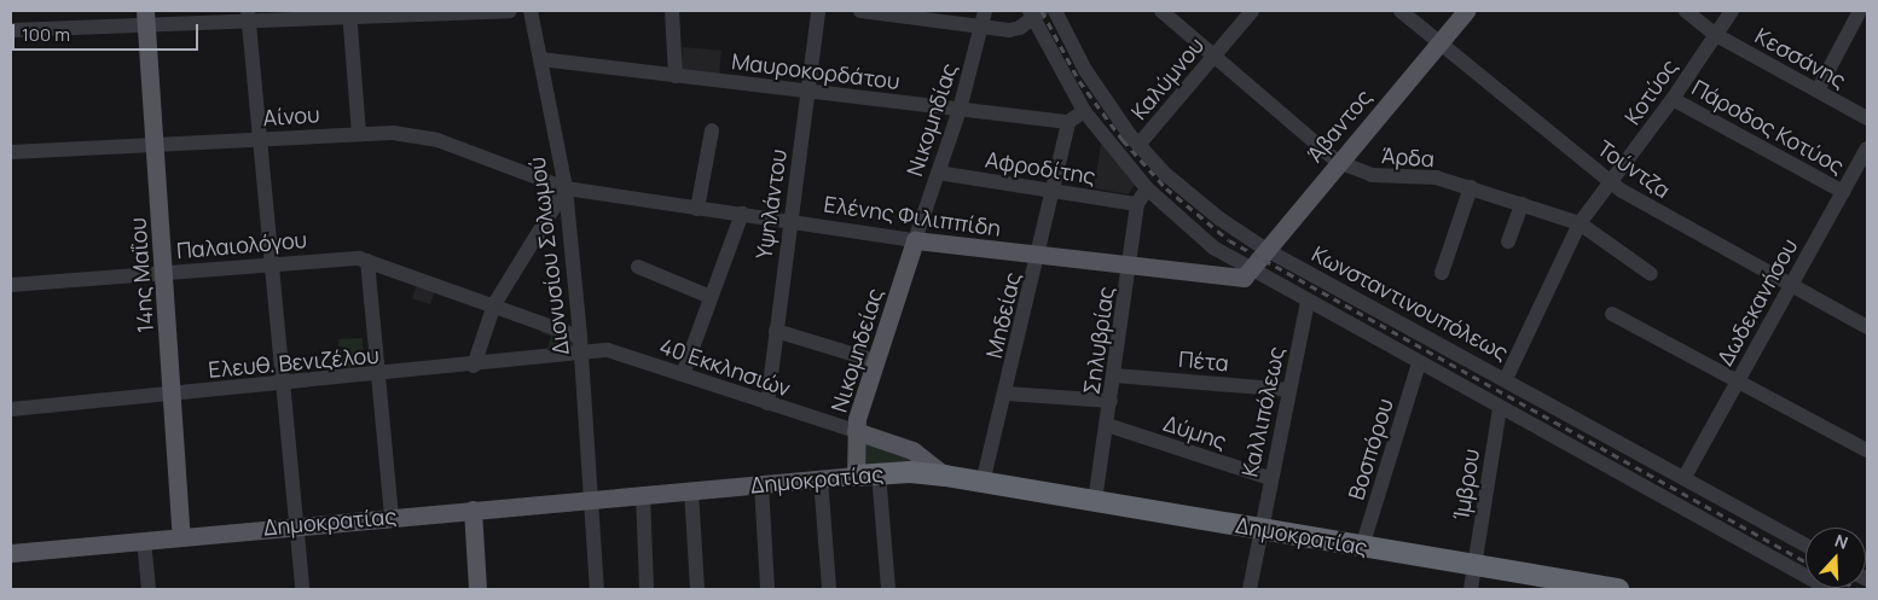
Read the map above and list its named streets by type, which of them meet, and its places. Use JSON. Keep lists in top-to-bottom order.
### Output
{
  "streets": {
    "highway": ["Δημοκρατίας"],
    "main road": [
      "Άβαντος",
      "Ελένης Φιλιππίδη",
      "14ης Μαΐου",
      "Νικομηδείας"
    ],
    "street": [
      "Κεσσάνης",
      "Μαυροκορδάτου",
      "Καλύμνου",
      "Κοτύος",
      "Αίνου",
      "Νικομηδίας",
      "Πάροδος Κοτύος",
      "Άρδα",
      "Αφροδίτης",
      "Τούντζα",
      "Υψηλάντου",
      "Παλαιολόγου",
      "Διονυσίου Σολωμού",
      "Δωδεκανήσου",
      "Κωνσταντινουπόλεως",
      "Μηδείας",
      "Σηλυβρίας",
      "Πέτα",
      "Ελευθ. Βενιζέλου",
      "40 Εκκλησιών",
      "Καλλιπόλεως",
      "Δύμης",
      "Βοσπόρου",
      "Ίμβρου"
    ]
  },
  "crossings": [
    ["Κεσσάνης", "Κοτύος"],
    ["Μαυροκορδάτου", "Νικομηδίας"],
    ["Μαυροκορδάτου", "Υψηλάντου"],
    ["Μαυροκορδάτου", "Διονυσίου Σολωμού"],
    ["Μαυροκορδάτου", "Μηδείας"],
    ["Καλύμνου", "Άρδα"],
    ["Καλύμνου", "Κωνσταντινουπόλεως"],
    ["Κοτύος", "Πάροδος Κοτύος"],
    ["Κοτύος", "Άρδα"],
    ["Κοτύος", "Τούντζα"],
    ["Κοτύος", "Κωνσταντινουπόλεως"],
    ["Αίνου", "Ελένης Φιλιππίδη"],
    ["Αίνου", "Διονυσίου Σολωμού"],
    ["Αίνου", "14ης Μαΐου"],
    ["Νικομηδίας", "Αφροδίτης"],
    ["Νικομηδίας", "Ελένης Φιλιππίδη"],
    ["Νικομηδίας", "Νικομηδείας"],
    ["Άβαντος", "Άρδα"],
    ["Άβαντος", "Τούντζα"],
    ["Άβαντος", "Ελένης Φιλιππίδη"],
    ["Άβαντος", "Κωνσταντινουπόλεως"],
    ["Πάροδος Κοτύος", "Δωδεκανήσου"],
    ["Αφροδίτης", "Μηδείας"],
    ["Αφροδίτης", "Σηλυβρίας"],
    ["Τούντζα", "Δωδεκανήσου"],
    ["Υψηλάντου", "Ελένης Φιλιππίδη"],
    ["Υψηλάντου", "40 Εκκλησιών"],
    ["Ελένης Φιλιππίδη", "Διονυσίου Σολωμού"],
    ["Ελένης Φιλιππίδη", "Μηδείας"],
    ["Ελένης Φιλιππίδη", "Σηλυβρίας"],
    ["Ελένης Φιλιππίδη", "Νικομηδείας"],
    ["Παλαιολόγου", "14ης Μαΐου"],
    ["Παλαιολόγου", "40 Εκκλησιών"],
    ["Διονυσίου Σολωμού", "Ελευθ. Βενιζέλου"],
    ["Διονυσίου Σολωμού", "40 Εκκλησιών"],
    ["Διονυσίου Σολωμού", "Δημοκρατίας"],
    ["14ης Μαΐου", "Ελευθ. Βενιζέλου"],
    ["14ης Μαΐου", "Δημοκρατίας"],
    ["Δωδεκανήσου", "Κωνσταντινουπόλεως"],
    ["Μηδείας", "Δημοκρατίας"],
    ["Σηλυβρίας", "Πέτα"],
    ["Σηλυβρίας", "Δύμης"],
    ["Σηλυβρίας", "Δημοκρατίας"],
    ["Νικομηδείας", "40 Εκκλησιών"],
    ["Νικομηδείας", "Δημοκρατίας"],
    ["Πέτα", "Καλλιπόλεως"],
    ["Ελευθ. Βενιζέλου", "40 Εκκλησιών"],
    ["Καλλιπόλεως", "Δύμης"],
    ["Καλλιπόλεως", "Δημοκρατίας"],
    ["Βοσπόρου", "Δημοκρατίας"],
    ["Δημοκρατίας", "Ίμβρου"]
  ],
  "scale_bar": "100 m",
  "north": "top"
}
